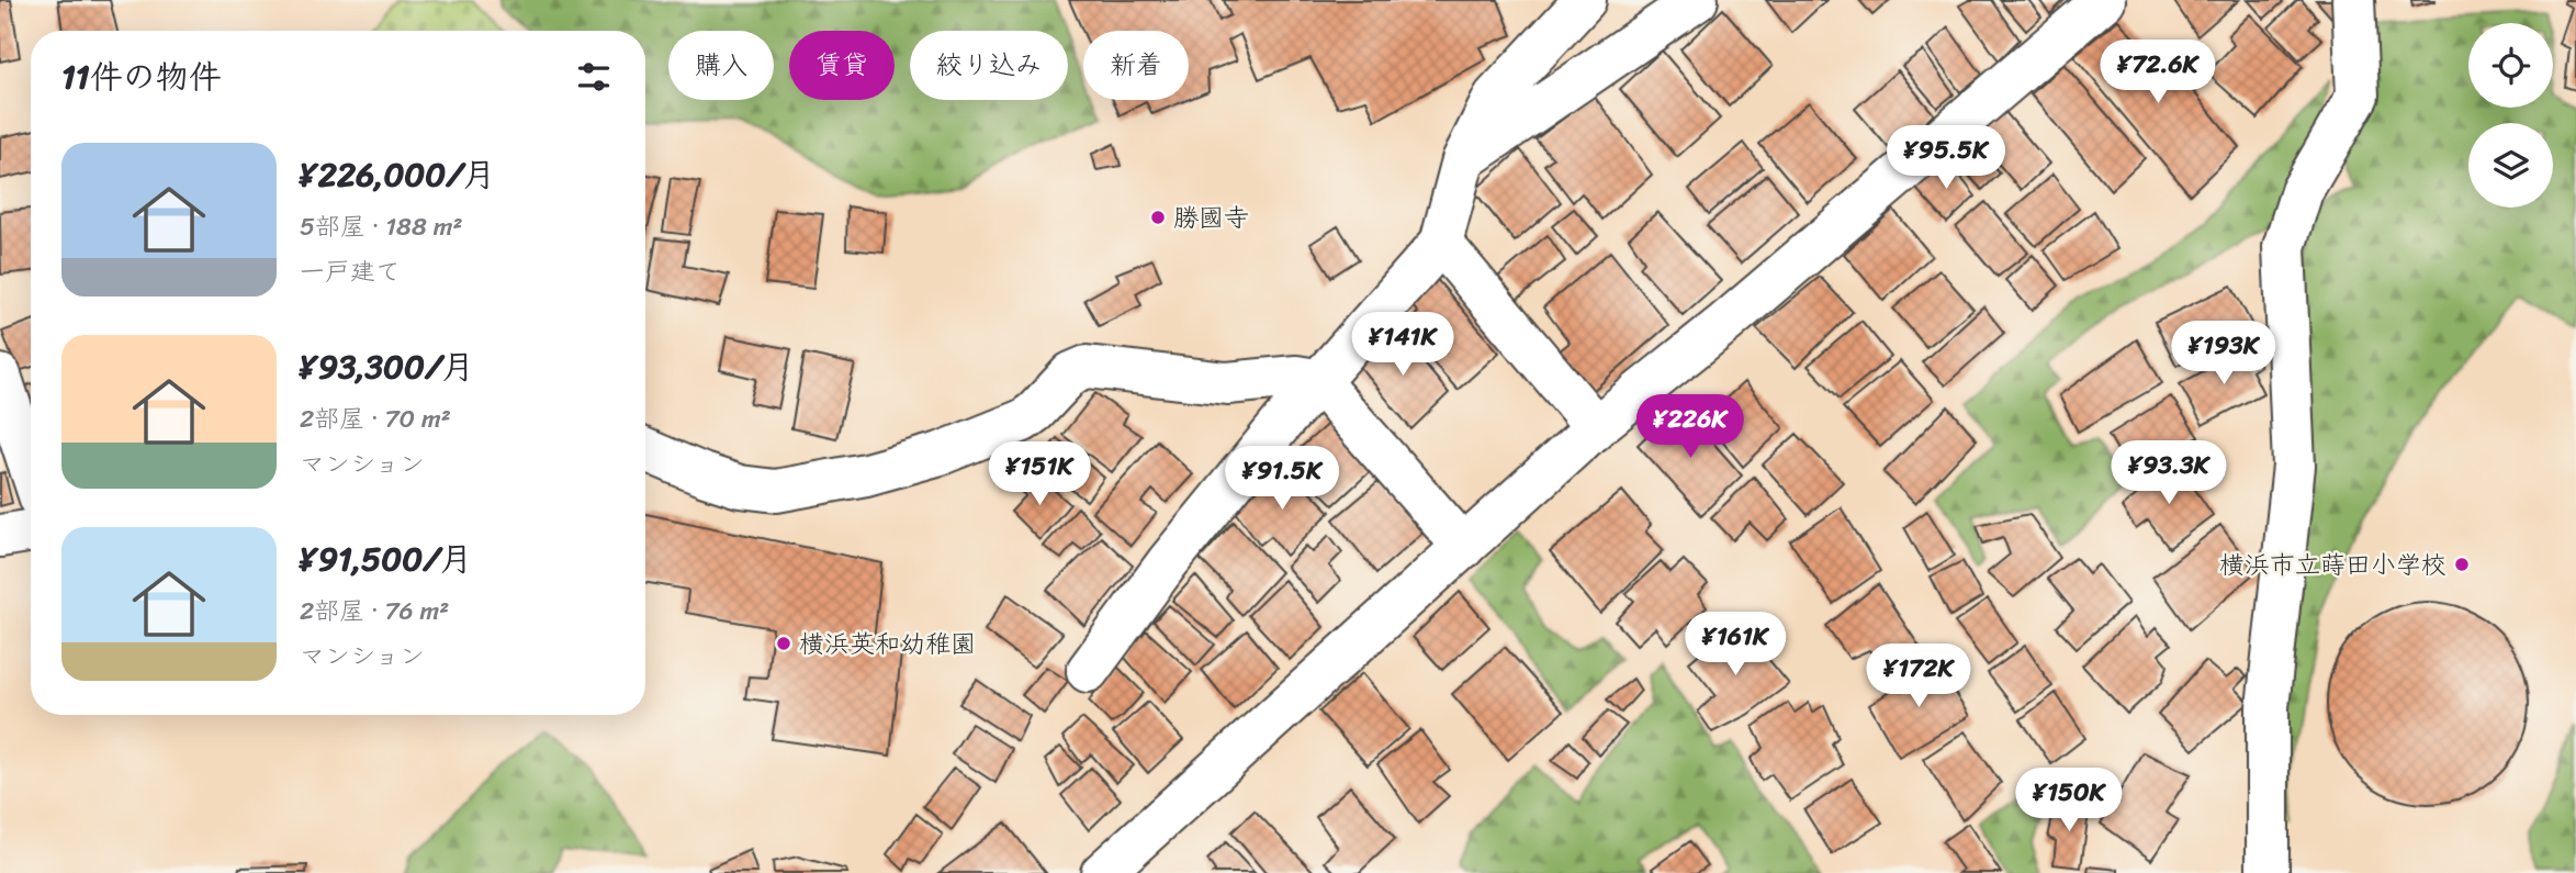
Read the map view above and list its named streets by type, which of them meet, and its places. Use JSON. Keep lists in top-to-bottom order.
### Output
{
  "places": ["勝國寺", "横浜市立蒔田小学校", "横浜英和幼稚園"],
  "page": {
    "chip": [
      "購入",
      "賃貸",
      "絞り込み",
      "新着"
    ],
    "heading": "11件の物件",
    "price": [
      "¥72.6K",
      "¥95.5K",
      "¥141K",
      "¥193K",
      "¥226K",
      "¥93.3K",
      "¥151K",
      "¥91.5K",
      "¥161K",
      "¥172K",
      "¥150K"
    ],
    "list": [
      {
        "name": "¥226,000/月",
        "note": "5部屋 · 188 m² · 一戸建て"
      },
      {
        "name": "¥93,300/月",
        "note": "2部屋 · 70 m² · マンション"
      },
      {
        "name": "¥91,500/月",
        "note": "2部屋 · 76 m² · マンション"
      }
    ]
  }
}
